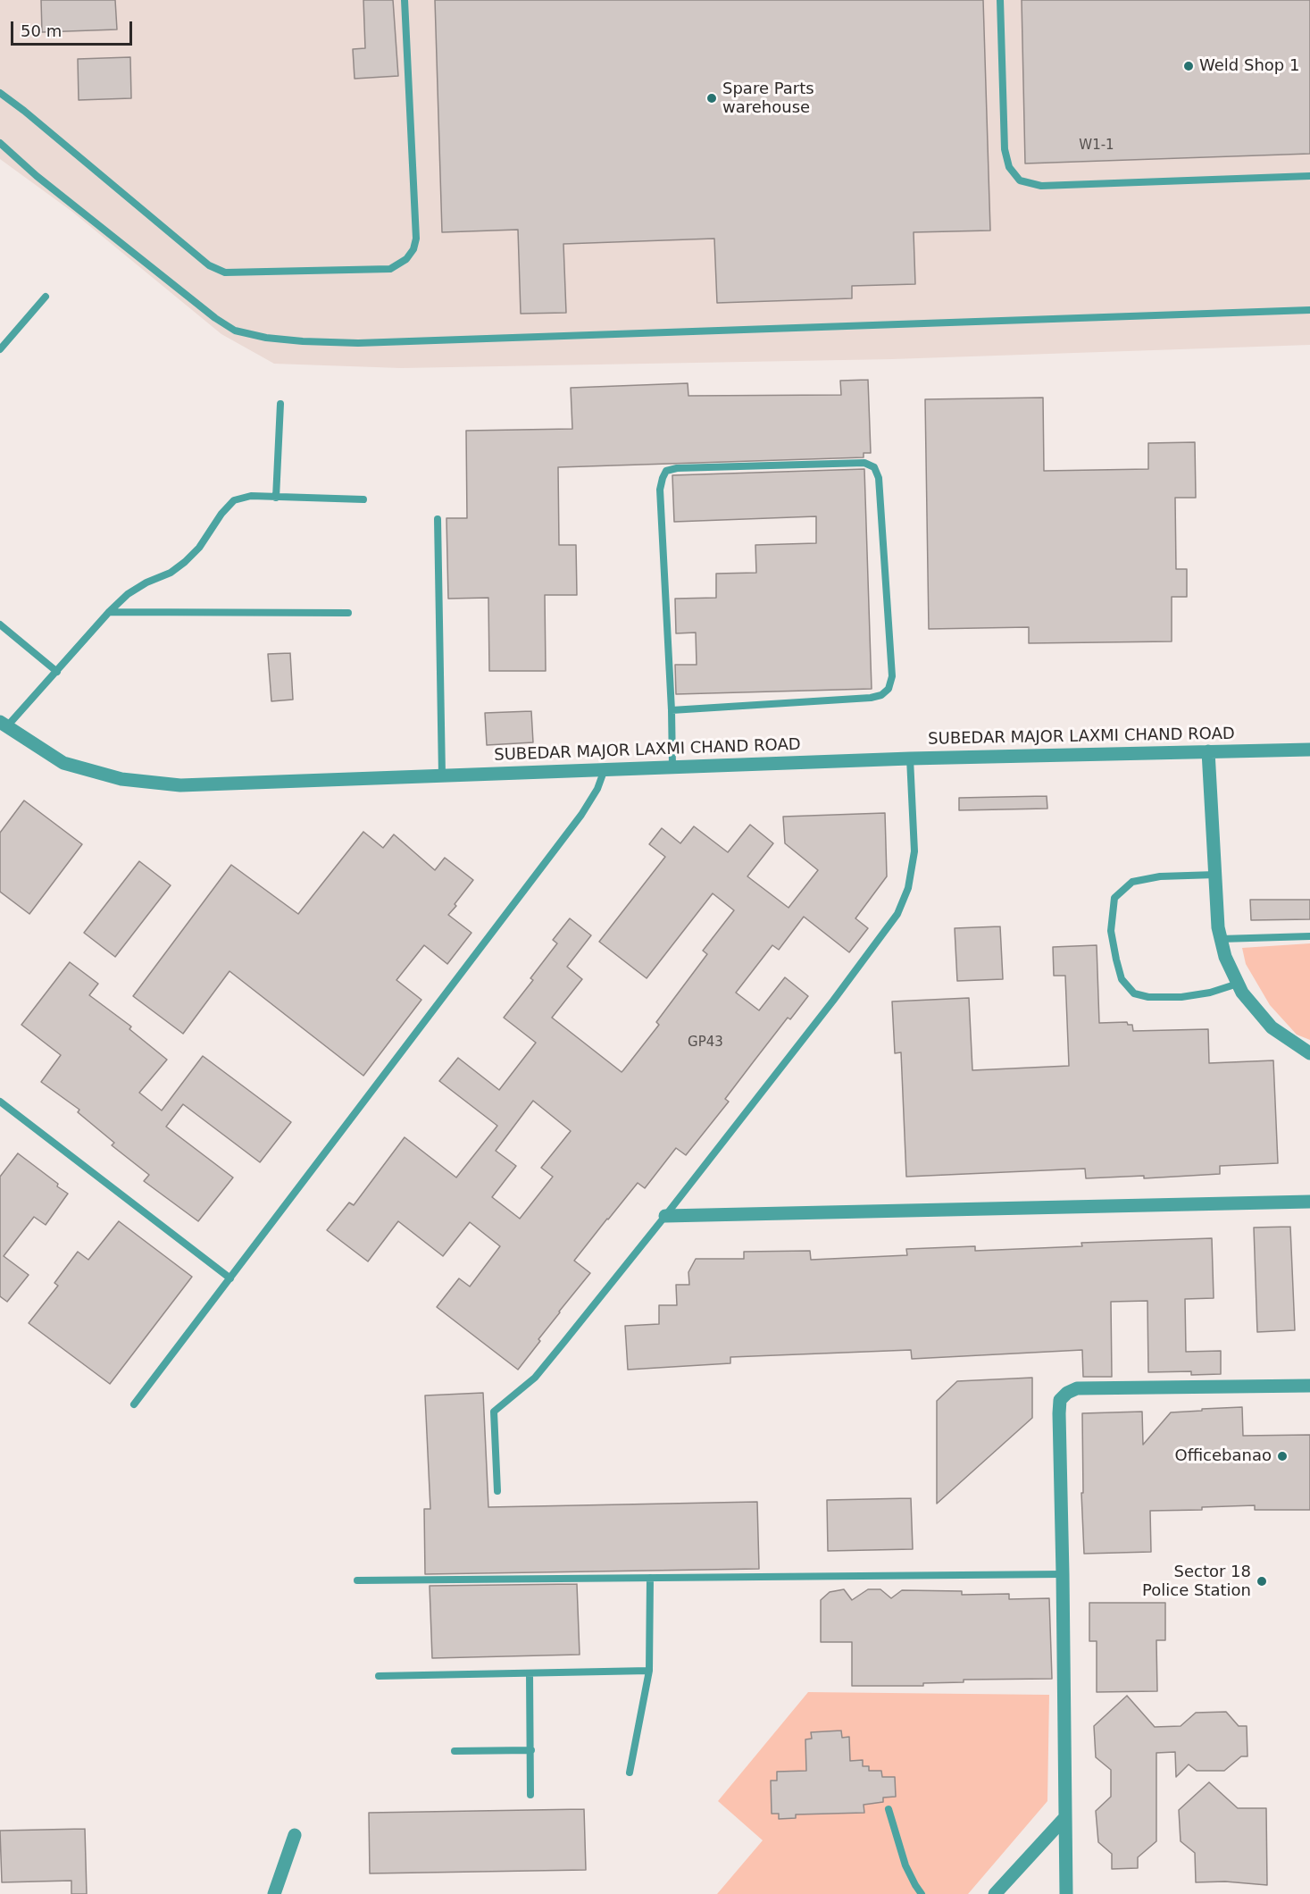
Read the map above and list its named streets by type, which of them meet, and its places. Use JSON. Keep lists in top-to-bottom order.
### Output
{
  "streets": {
    "street": ["SUBEDAR MAJOR LAXMI CHAND ROAD"]
  },
  "places": [
    "Weld Shop 1",
    "Spare Parts warehouse",
    "Officebanao",
    "Sector 18 Police Station"
  ],
  "house_numbers": ["W1-1", "GP43"],
  "scale_bar": "50 m"
}
